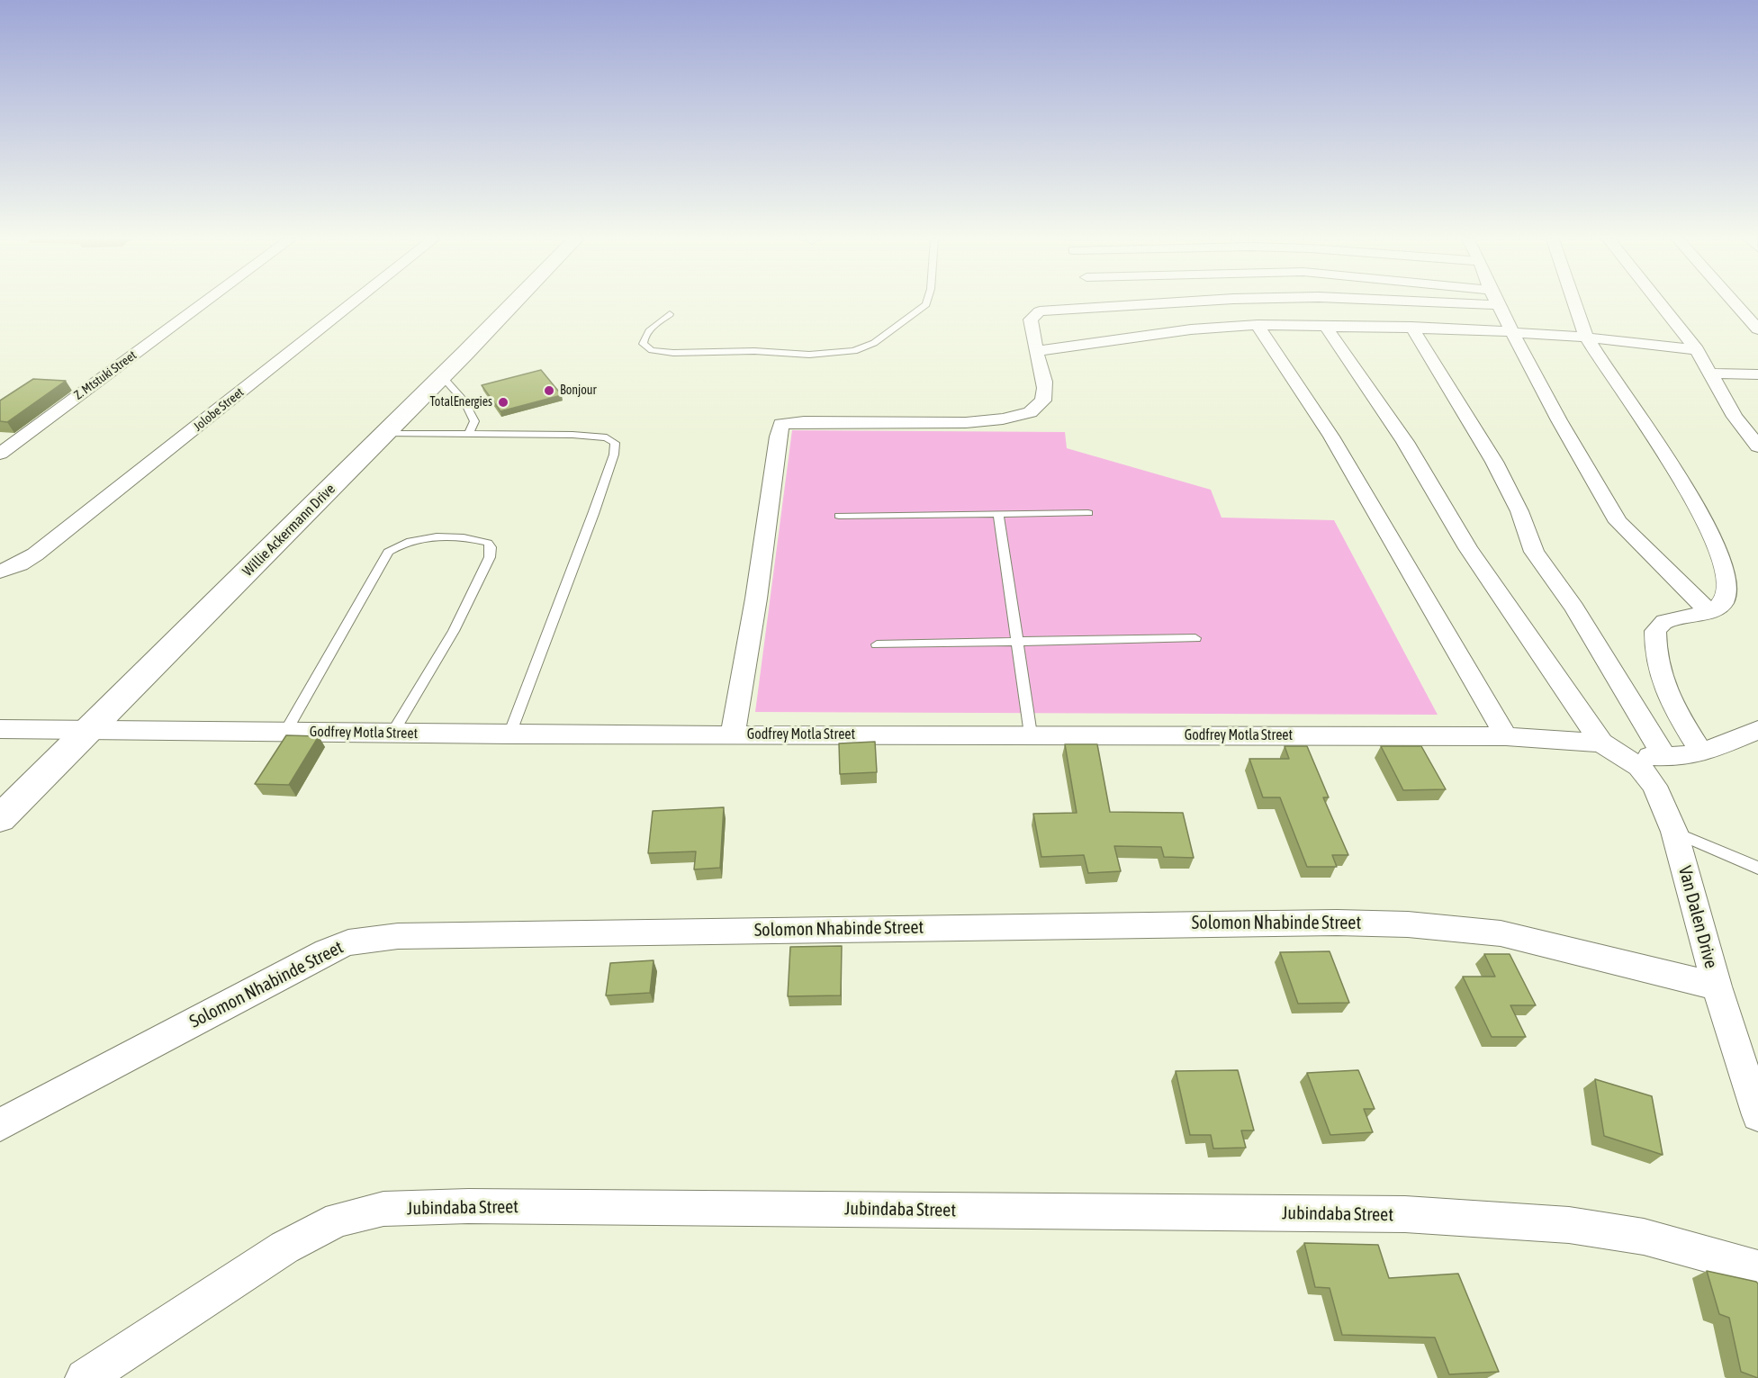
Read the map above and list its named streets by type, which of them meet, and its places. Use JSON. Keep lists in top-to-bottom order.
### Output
{
  "streets": {
    "street": [
      "Z. Mtstuki Street",
      "Jolobe Street",
      "Willie Ackermann Drive",
      "Godfrey Motla Street",
      "Van Dalen Drive",
      "Solomon Nhabinde Street",
      "Jubindaba Street"
    ]
  },
  "crossings": [
    ["Willie Ackermann Drive", "Godfrey Motla Street"],
    ["Godfrey Motla Street", "Van Dalen Drive"],
    ["Van Dalen Drive", "Solomon Nhabinde Street"]
  ],
  "places": ["Bonjour", "TotalEnergies"]
}
